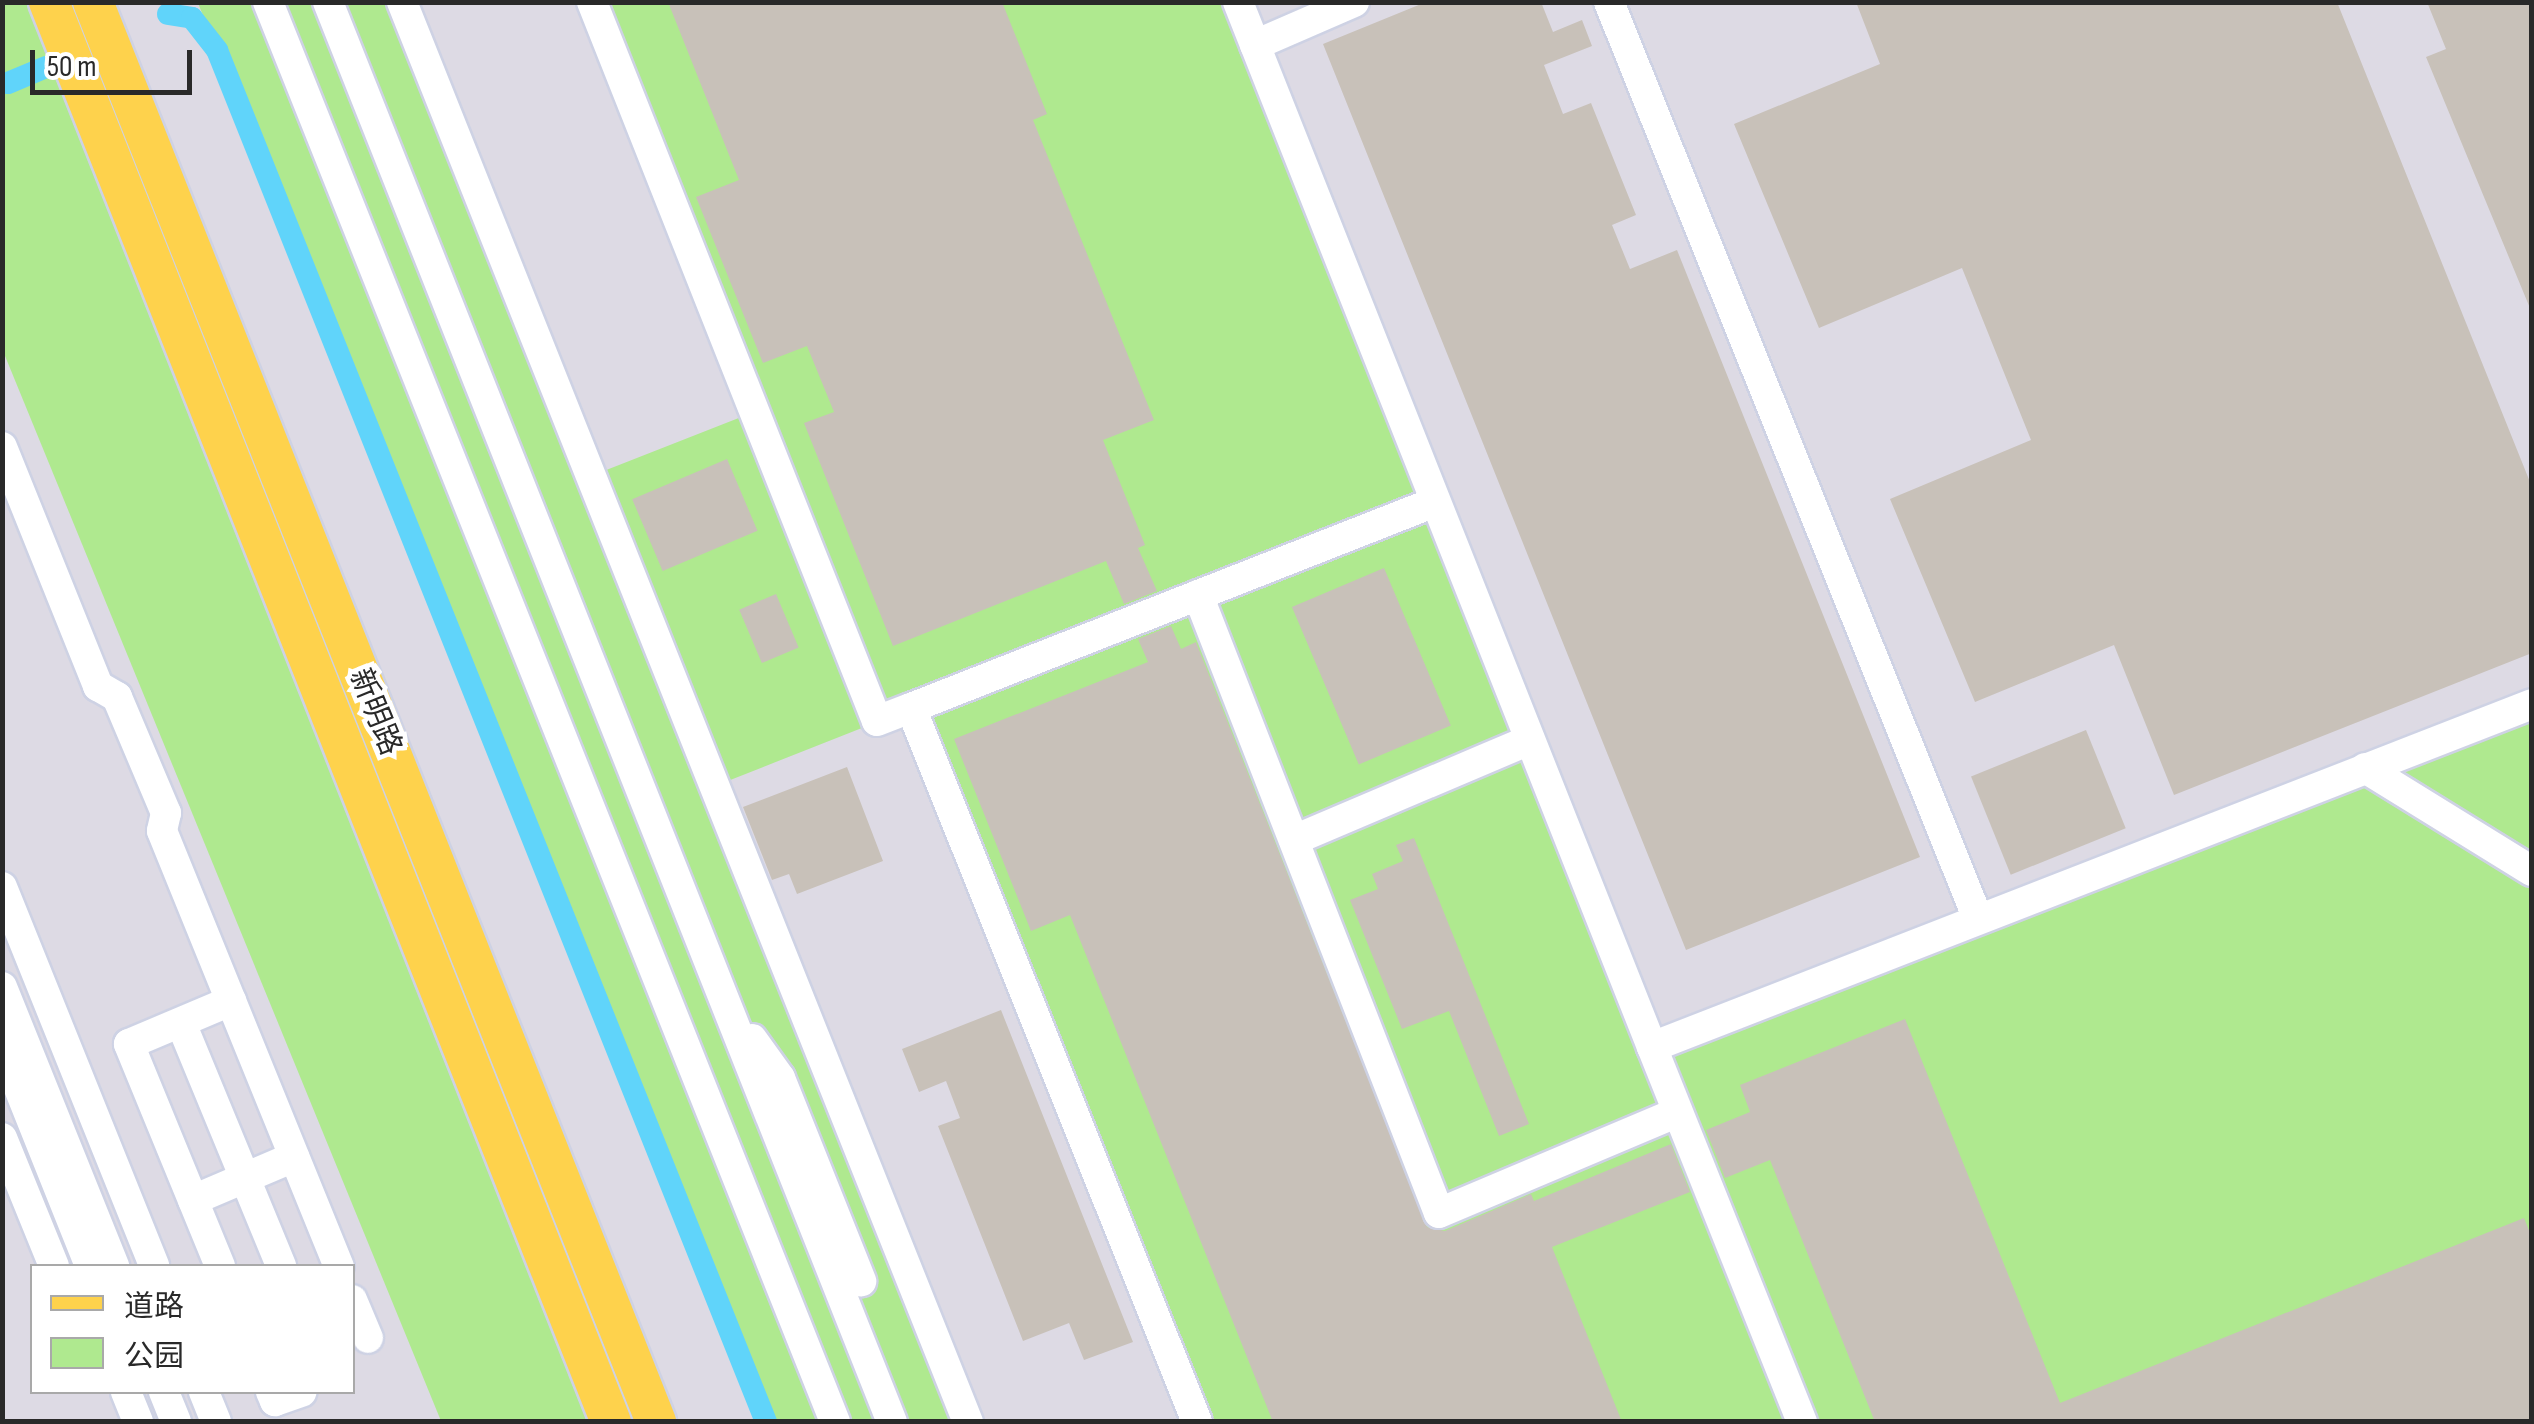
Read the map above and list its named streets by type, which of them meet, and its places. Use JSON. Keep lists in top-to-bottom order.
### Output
{
  "streets": {
    "main road": ["新明路"]
  },
  "legend": ["道路", "公园"],
  "scale_bar": "50 m"
}
